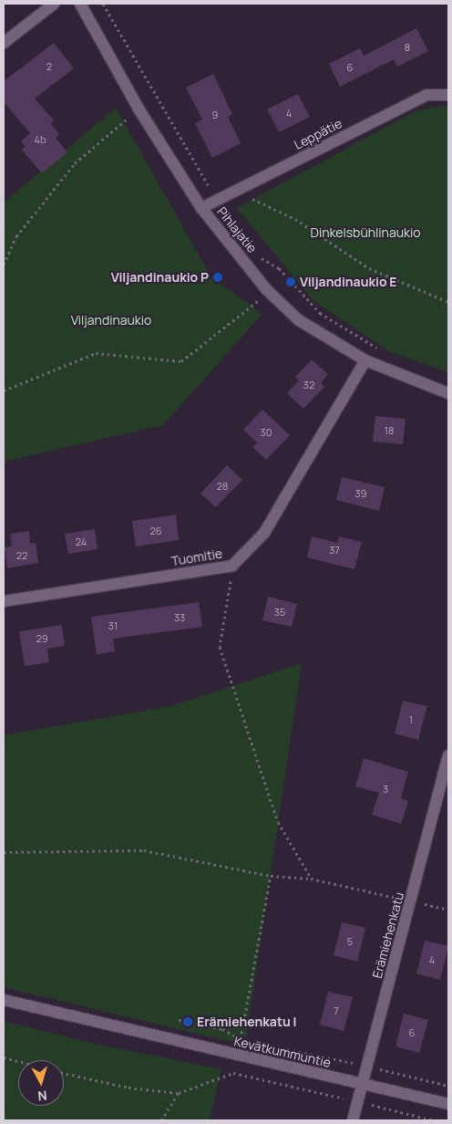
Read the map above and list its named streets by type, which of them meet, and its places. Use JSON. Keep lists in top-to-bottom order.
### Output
{
  "streets": {
    "street": [
      "Leppätie",
      "Pihlajatie",
      "Tuomitie",
      "Erämiehenkatu",
      "Kevätkummuntie"
    ]
  },
  "crossings": [
    ["Leppätie", "Pihlajatie"],
    ["Pihlajatie", "Tuomitie"],
    ["Erämiehenkatu", "Kevätkummuntie"]
  ],
  "parks": ["Dinkelsbühlinaukio", "Viljandinaukio"],
  "places": ["Viljandinaukio P", "Viljandinaukio E", "Erämiehenkatu I"],
  "house_numbers": [
    "8",
    "2",
    "6",
    "4",
    "9",
    "4b",
    "32",
    "18",
    "30",
    "28",
    "39",
    "26",
    "24",
    "37",
    "22",
    "35",
    "33",
    "31",
    "29",
    "1",
    "3",
    "5",
    "4",
    "7",
    "6"
  ],
  "north": "bottom"
}
